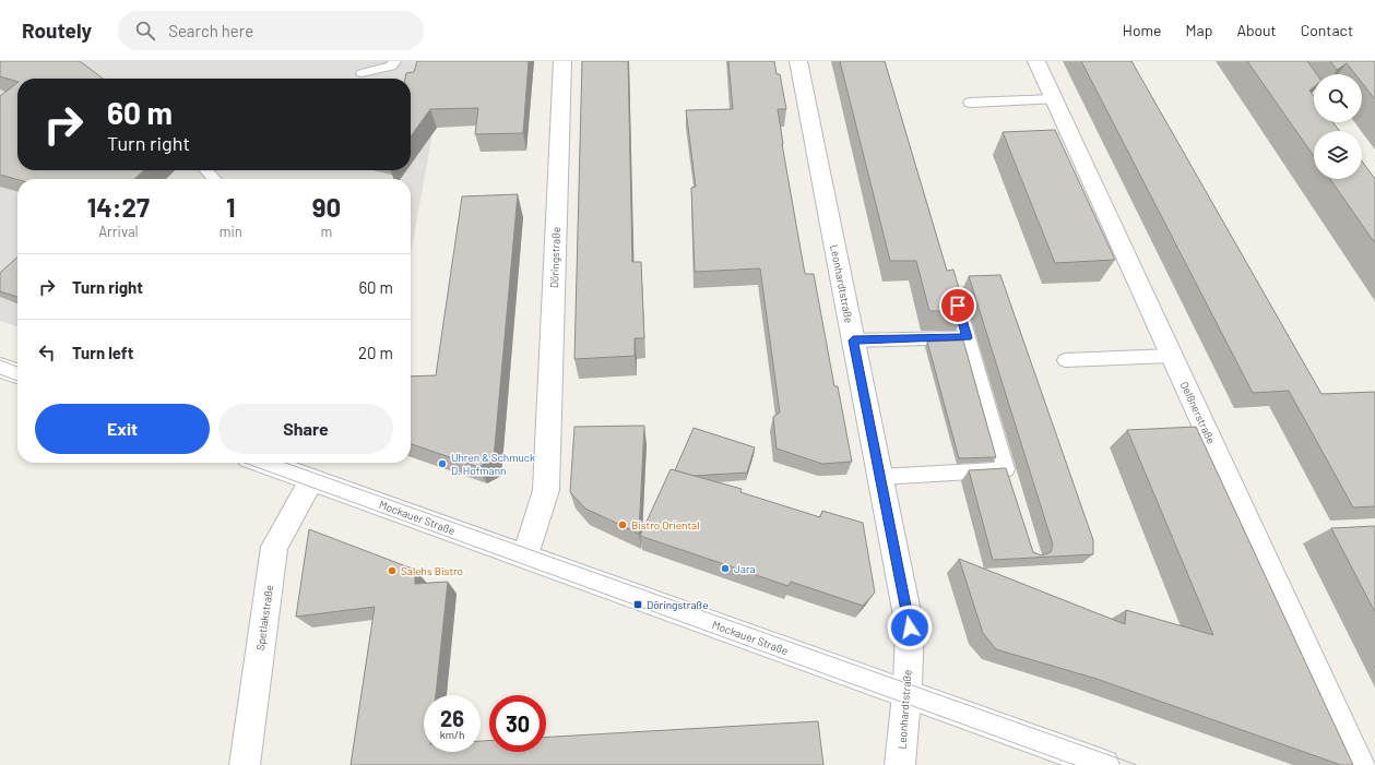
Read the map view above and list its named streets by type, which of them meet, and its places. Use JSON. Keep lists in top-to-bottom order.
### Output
{
  "streets": {
    "street": [
      "Döringstraße",
      "Leonhardtstraße",
      "Oelßnerstraße",
      "Mockauer Straße",
      "Spetlakstraße"
    ]
  },
  "crossings": [
    ["Döringstraße", "Mockauer Straße"],
    ["Leonhardtstraße", "Mockauer Straße"],
    ["Mockauer Straße", "Spetlakstraße"]
  ],
  "places": {
    "other": [
      "Uhren & Schmuck D. Hofmann",
      "Bistro Oriental",
      "Jara",
      "Salehs Bistro"
    ],
    "transit": ["Döringstraße"]
  },
  "page": {
    "header": "Routely",
    "search": "Search here",
    "nav": [
      "Home",
      "Map",
      "About",
      "Contact"
    ],
    "turn": ["60 m", "Turn right"],
    "eta": [
      "14:27",
      "Arrival",
      "1",
      "min",
      "90",
      "m"
    ],
    "list": [
      {
        "name": "Turn right",
        "value": "60 m"
      },
      {
        "name": "Turn left",
        "value": "20 m"
      }
    ],
    "buttons": ["Exit", "Share"],
    "speed": "26 km/h",
    "limit": "30"
  }
}
